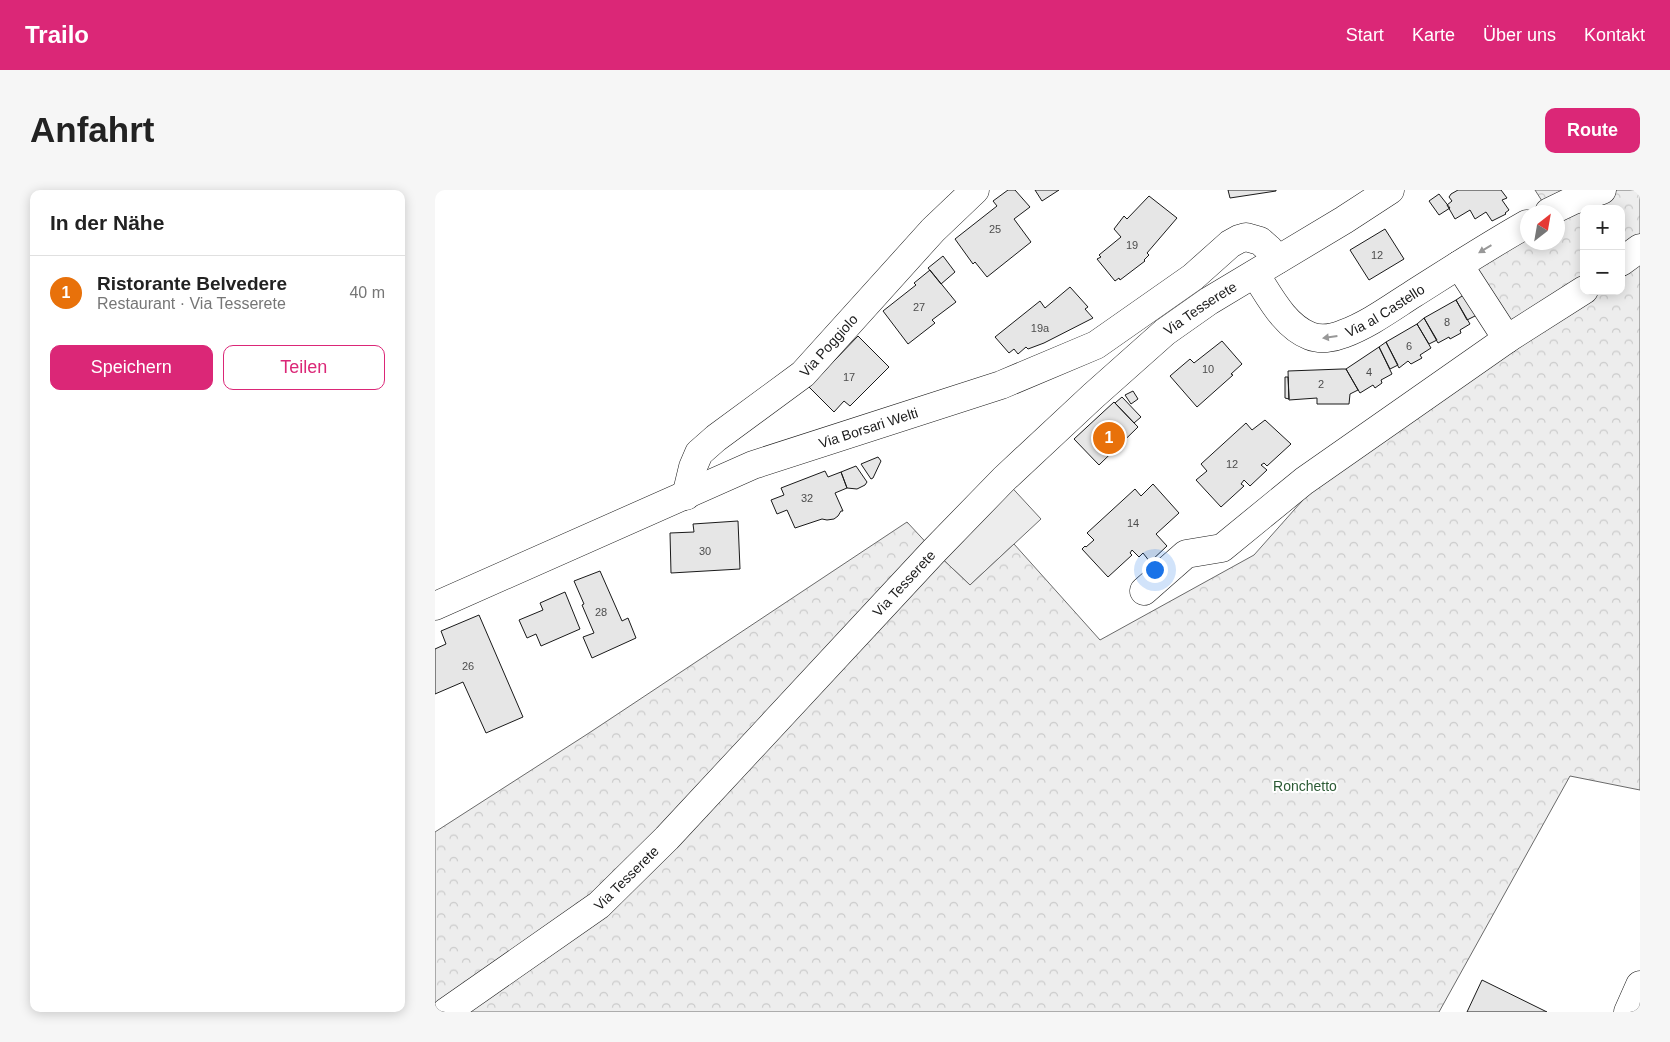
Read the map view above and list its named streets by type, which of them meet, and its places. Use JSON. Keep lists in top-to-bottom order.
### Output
{
  "streets": {
    "street": [
      "Via Tesserete",
      "Via al Castello",
      "Via Poggiolo",
      "Via Borsari Welti"
    ]
  },
  "crossings": [
    ["Via Tesserete", "Via al Castello"],
    ["Via Tesserete", "Via Borsari Welti"],
    ["Via al Castello", "Via Borsari Welti"],
    ["Via Poggiolo", "Via Borsari Welti"]
  ],
  "parks": ["Ronchetto"],
  "house_numbers": [
    "25",
    "19",
    "12",
    "27",
    "8",
    "19a",
    "6",
    "10",
    "4",
    "17",
    "2",
    "12",
    "32",
    "14",
    "30",
    "28",
    "26"
  ],
  "north": "top right",
  "page": {
    "header": "Trailo",
    "nav": [
      "Start",
      "Karte",
      "Über uns",
      "Kontakt"
    ],
    "buttons": [
      "Route",
      ["Speichern", "Teilen"]
    ],
    "title": "Anfahrt",
    "heading": "In der Nähe",
    "map_buttons": ["+", "−"],
    "list": [
      {
        "mark": "1",
        "name": "Ristorante Belvedere",
        "note": "Restaurant · Via Tesserete",
        "value": "40 m"
      }
    ],
    "pins": "1"
  }
}
